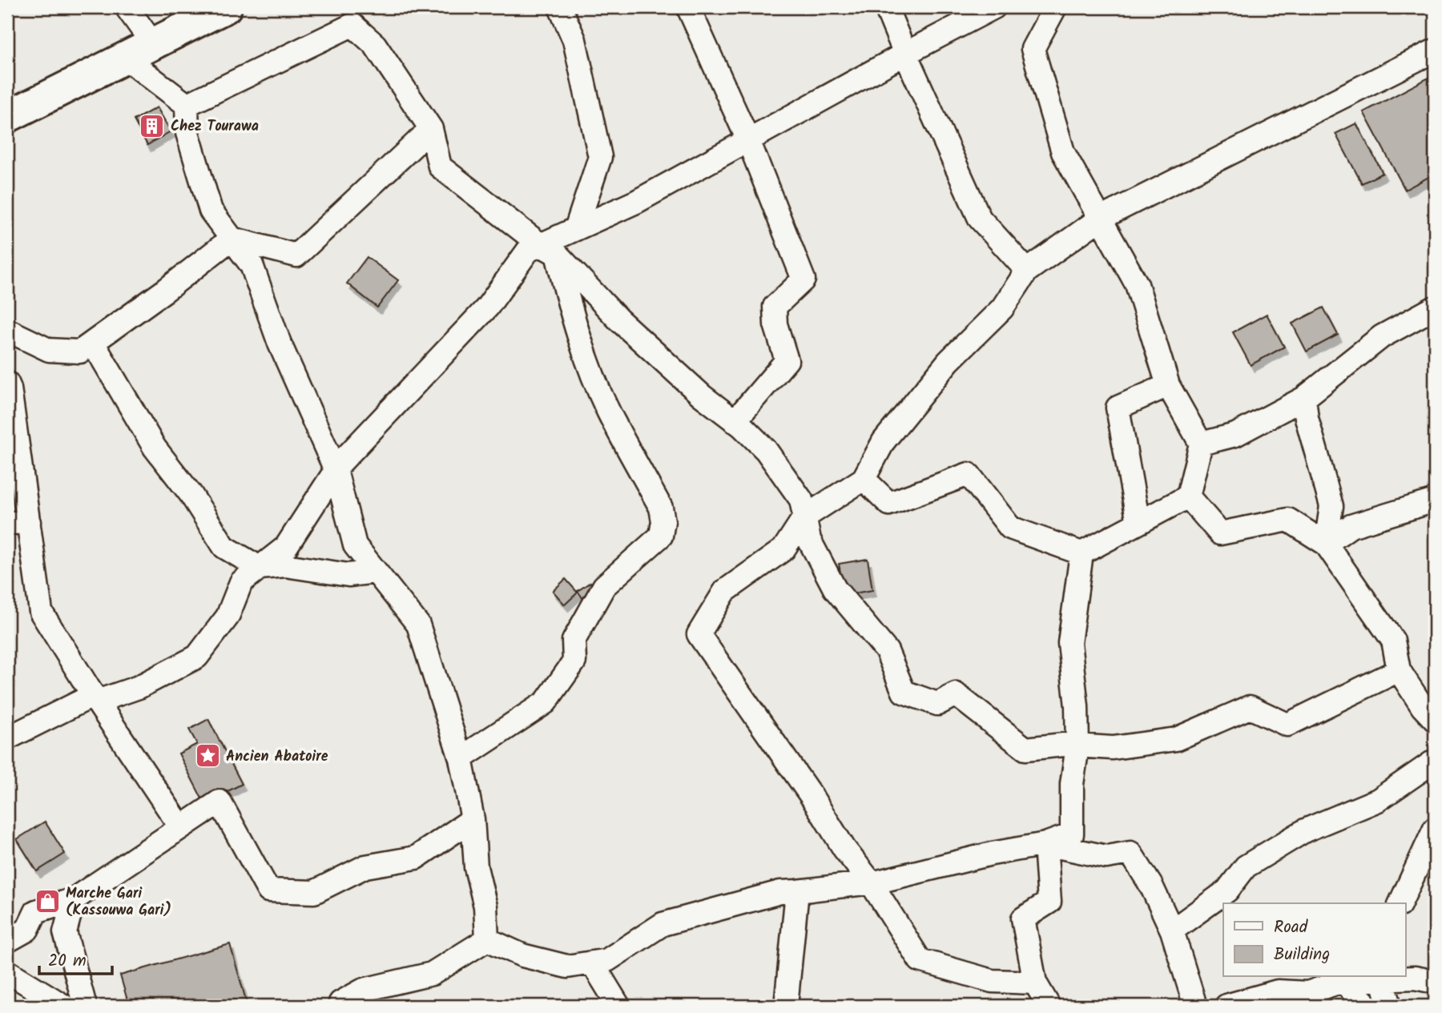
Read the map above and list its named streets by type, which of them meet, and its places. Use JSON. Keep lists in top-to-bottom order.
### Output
{
  "places": {
    "building": ["Chez Tourawa"],
    "place": ["Ancien Abatoire"],
    "shop": ["Marche Gari (Kassouwa Gari)"]
  },
  "legend": ["Road", "Building"],
  "scale_bar": "20 m"
}
